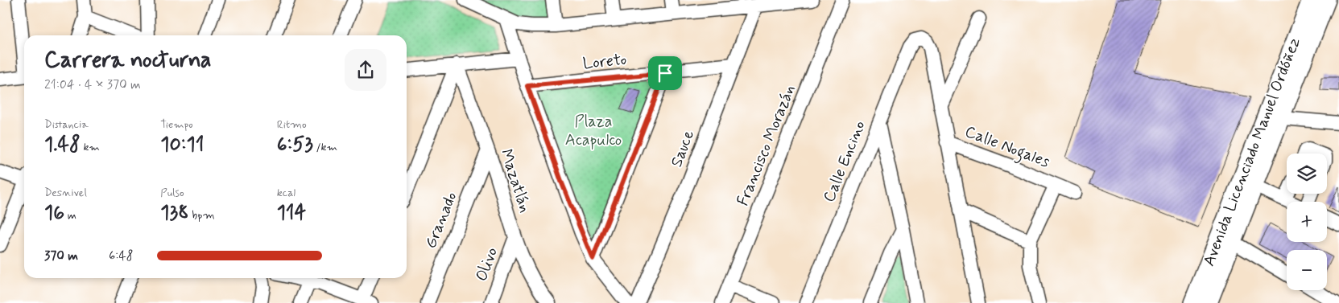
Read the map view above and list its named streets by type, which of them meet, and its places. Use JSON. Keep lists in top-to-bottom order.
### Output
{
  "streets": {
    "main road": ["Avenida Licenciado Manuel Ordóñez"],
    "street": [
      "Loreto",
      "Francisco Morazán",
      "Calle Nogales",
      "Sauce",
      "Calle Encino",
      "Mazatlán",
      "Granado",
      "Olivo"
    ]
  },
  "crossings": [
    ["Loreto", "Sauce"],
    ["Mazatlán", "Granado"],
    ["Mazatlán", "Olivo"]
  ],
  "parks": ["Plaza Acapulco"],
  "page": {
    "heading": ["Carrera nocturna", "21:04 · 4 × 370 m"],
    "stats": [
      ["Distancia", "1.48 km"],
      ["Tiempo", "10:11"],
      ["Ritmo", "6:53 /km"],
      ["Desnivel", "16 m"],
      ["Pulso", "138 bpm"],
      ["kcal", "114"]
    ],
    "map_buttons": ["+", "−"],
    "list": [
      {
        "name": "370 m",
        "note": "6:48"
      }
    ]
  }
}
